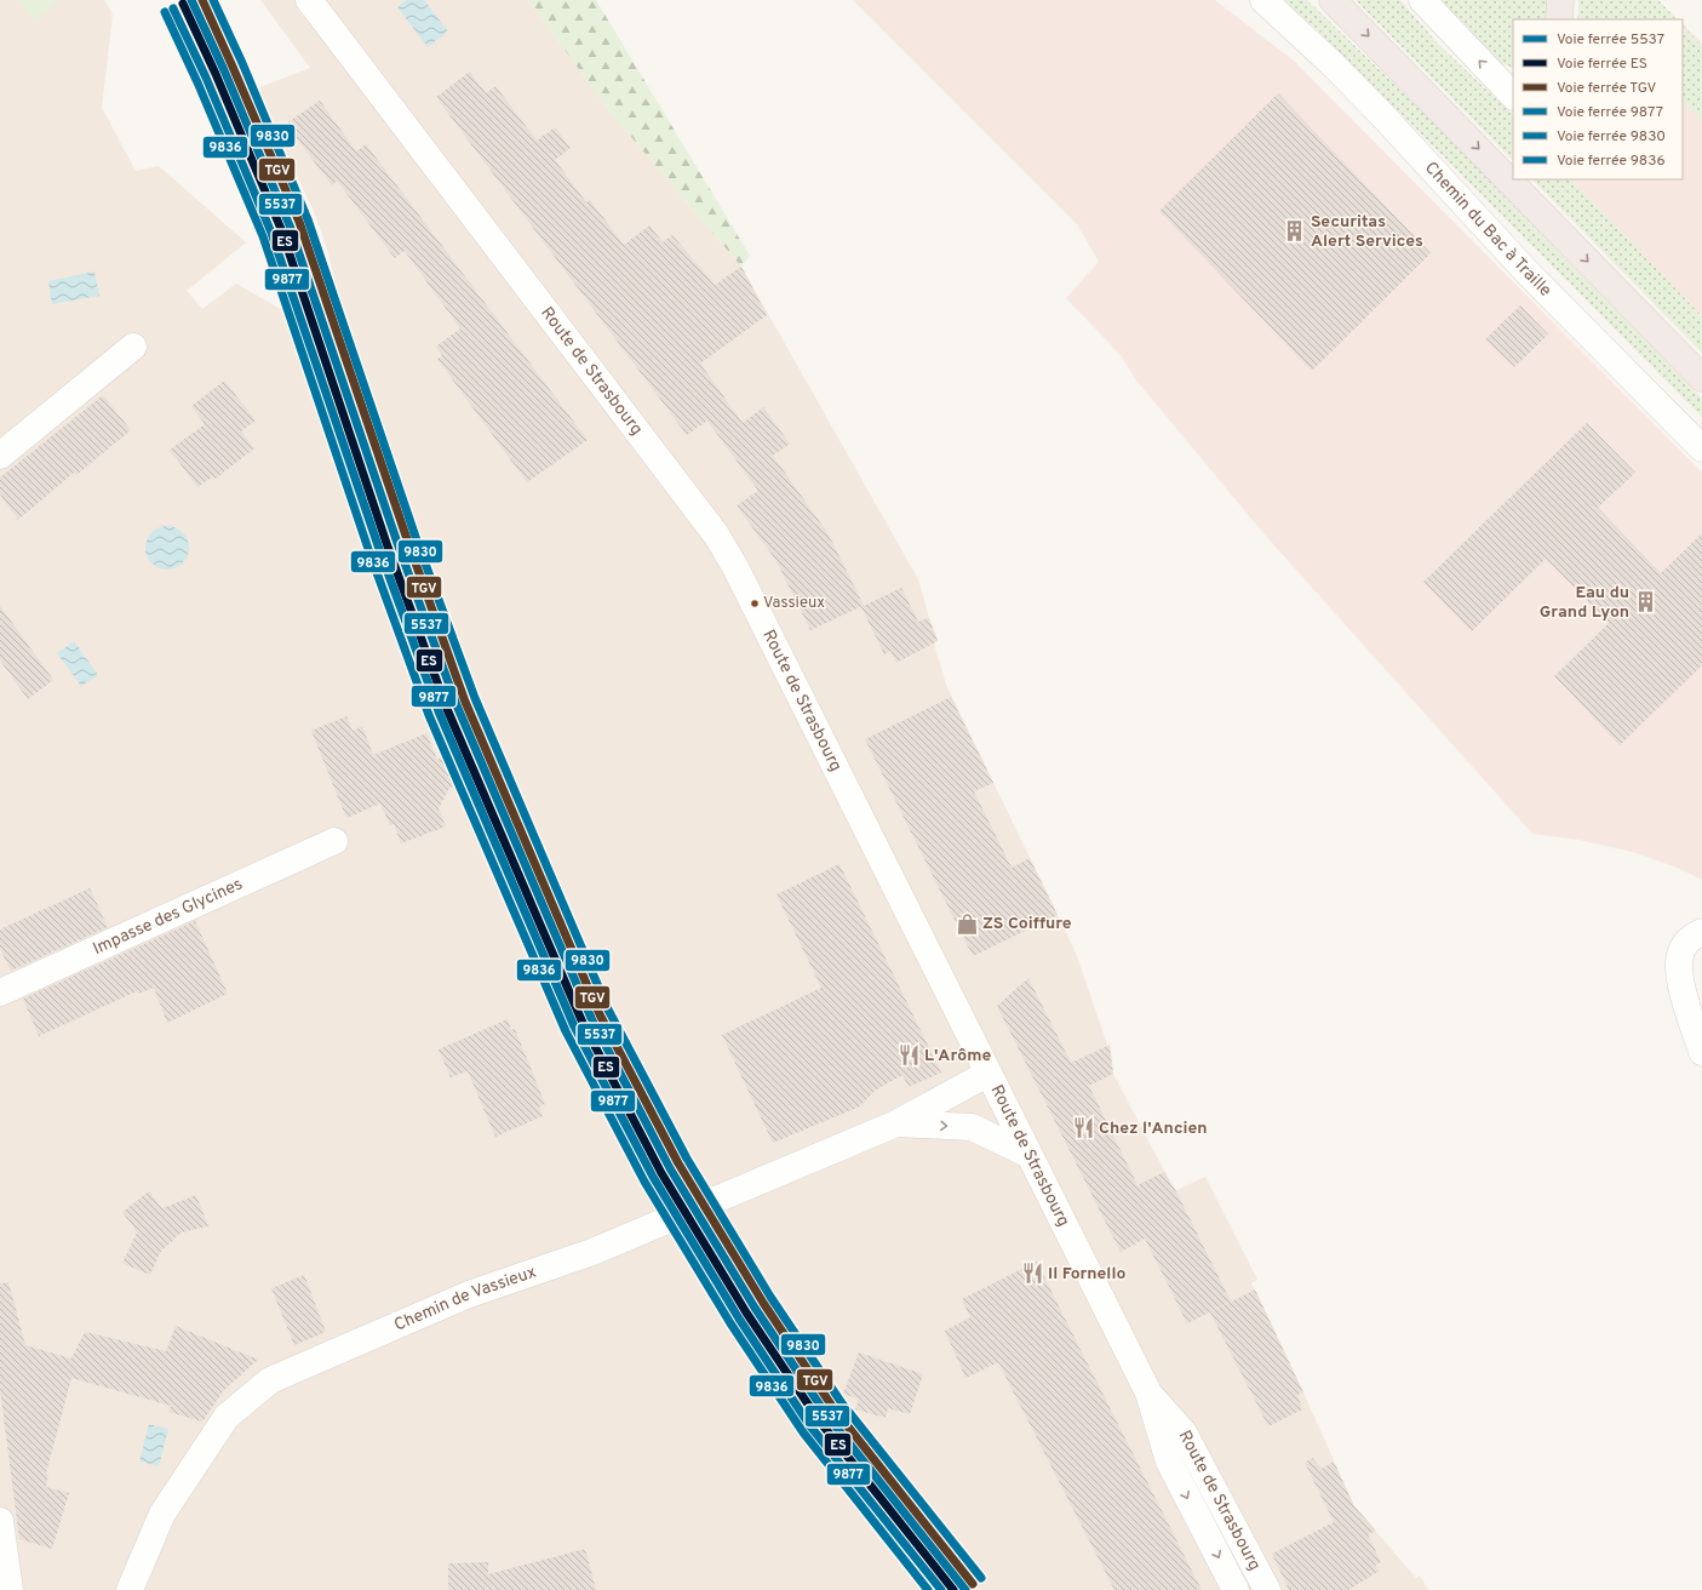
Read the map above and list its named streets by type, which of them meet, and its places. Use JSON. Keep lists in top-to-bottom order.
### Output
{
  "streets": {
    "main road": [
      "Chemin du Bac à Traille",
      "Route de Strasbourg",
      "Impasse des Glycines",
      "Chemin de Vassieux"
    ]
  },
  "crossings": [
    ["Route de Strasbourg", "Chemin de Vassieux"]
  ],
  "places": {
    "building": ["Securitas Alert Services", "Eau du Grand Lyon"],
    "other": ["Vassieux"],
    "shop": ["ZS Coiffure"],
    "restaurant": ["L'Arôme", "Chez l'Ancien", "Il Fornello"]
  },
  "lines": [
    "rail line 5537",
    "rail line TGV",
    "rail line 9830",
    "rail line ES",
    "rail line 9877",
    "rail line 9836"
  ],
  "legend": [
    "Voie ferrée 5537",
    "Voie ferrée ES",
    "Voie ferrée TGV",
    "Voie ferrée 9877",
    "Voie ferrée 9830",
    "Voie ferrée 9836"
  ]
}
